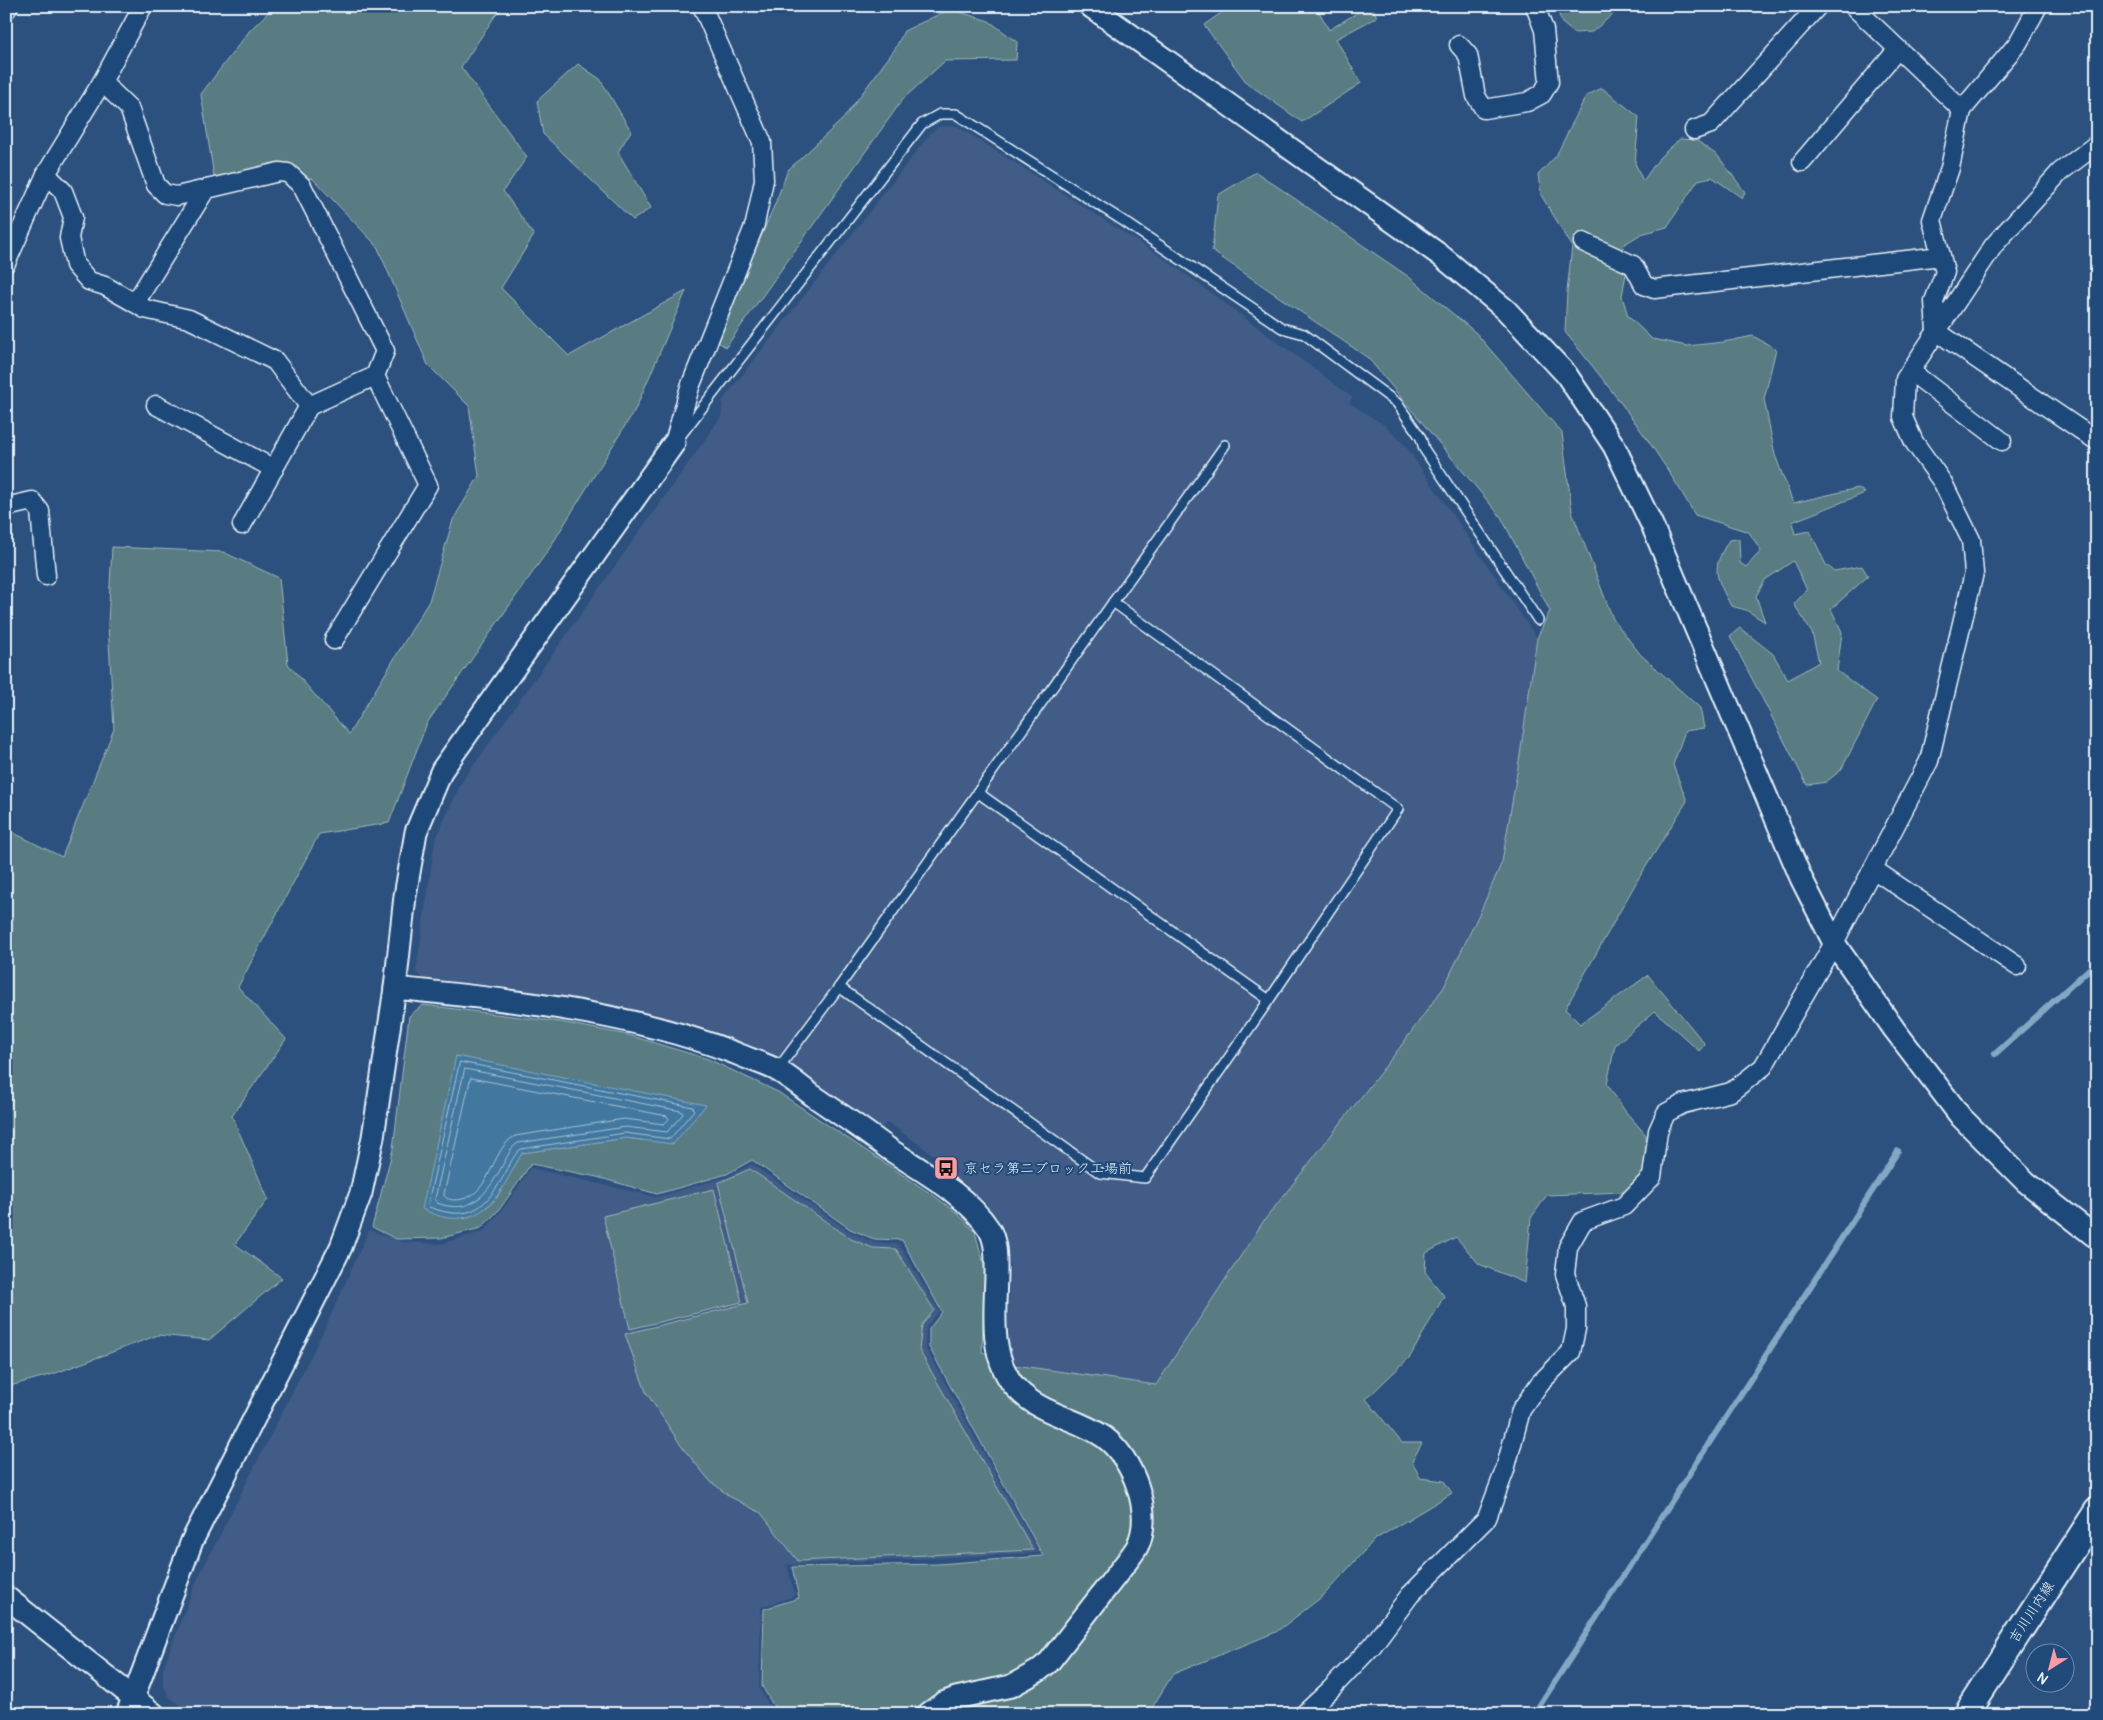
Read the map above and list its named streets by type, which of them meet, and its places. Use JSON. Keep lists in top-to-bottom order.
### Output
{
  "streets": {
    "main road": ["吉川川内線"]
  },
  "places": {
    "bus stop": ["京セラ第二ブロック工場前"]
  },
  "north": "bottom left"
}
